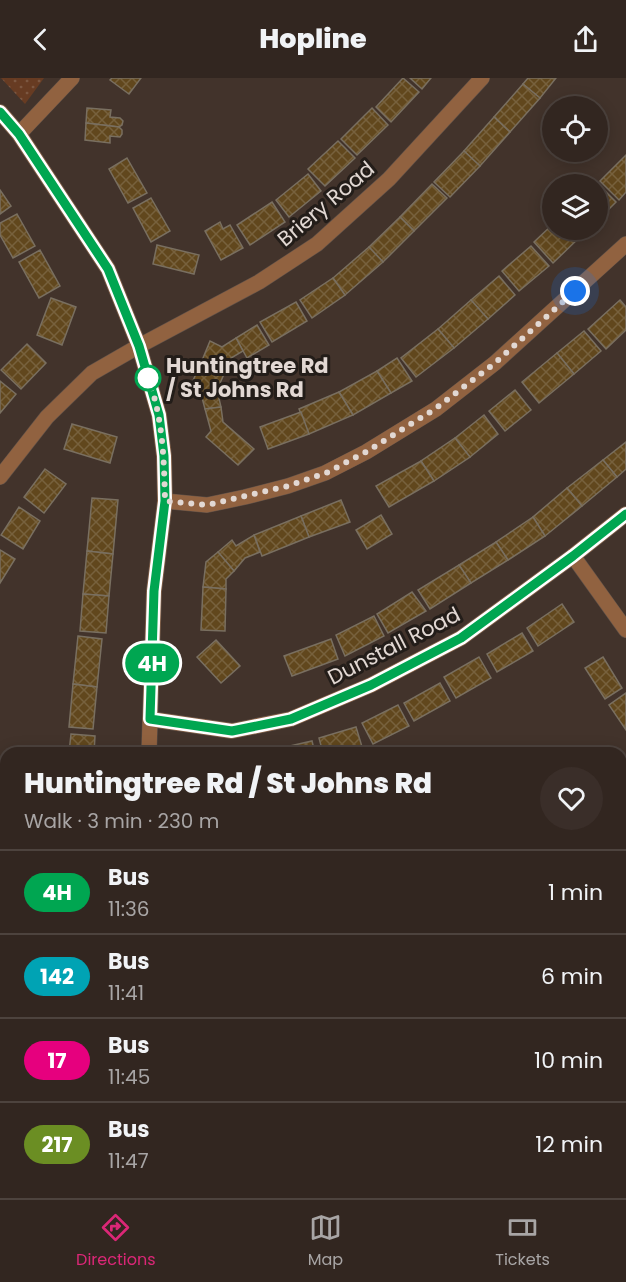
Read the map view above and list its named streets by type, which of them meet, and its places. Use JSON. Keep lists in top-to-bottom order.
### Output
{
  "streets": {
    "street": ["Briery Road", "Dunstall Road"]
  },
  "places": ["Huntingtree Rd / St Johns Rd"],
  "lines": ["bus line 4H"],
  "page": {
    "header": "Hopline",
    "on_map": "4H",
    "heading": ["Huntingtree Rd / St Johns Rd", "Walk · 3 min · 230 m"],
    "list": [
      {
        "mark": "4H",
        "name": "Bus",
        "note": "11:36",
        "value": "1 min"
      },
      {
        "mark": "142",
        "name": "Bus",
        "note": "11:41",
        "value": "6 min"
      },
      {
        "mark": "17",
        "name": "Bus",
        "note": "11:45",
        "value": "10 min"
      },
      {
        "mark": "217",
        "name": "Bus",
        "note": "11:47",
        "value": "12 min"
      }
    ],
    "tabs": ["Directions", "Map", "Tickets"]
  }
}
